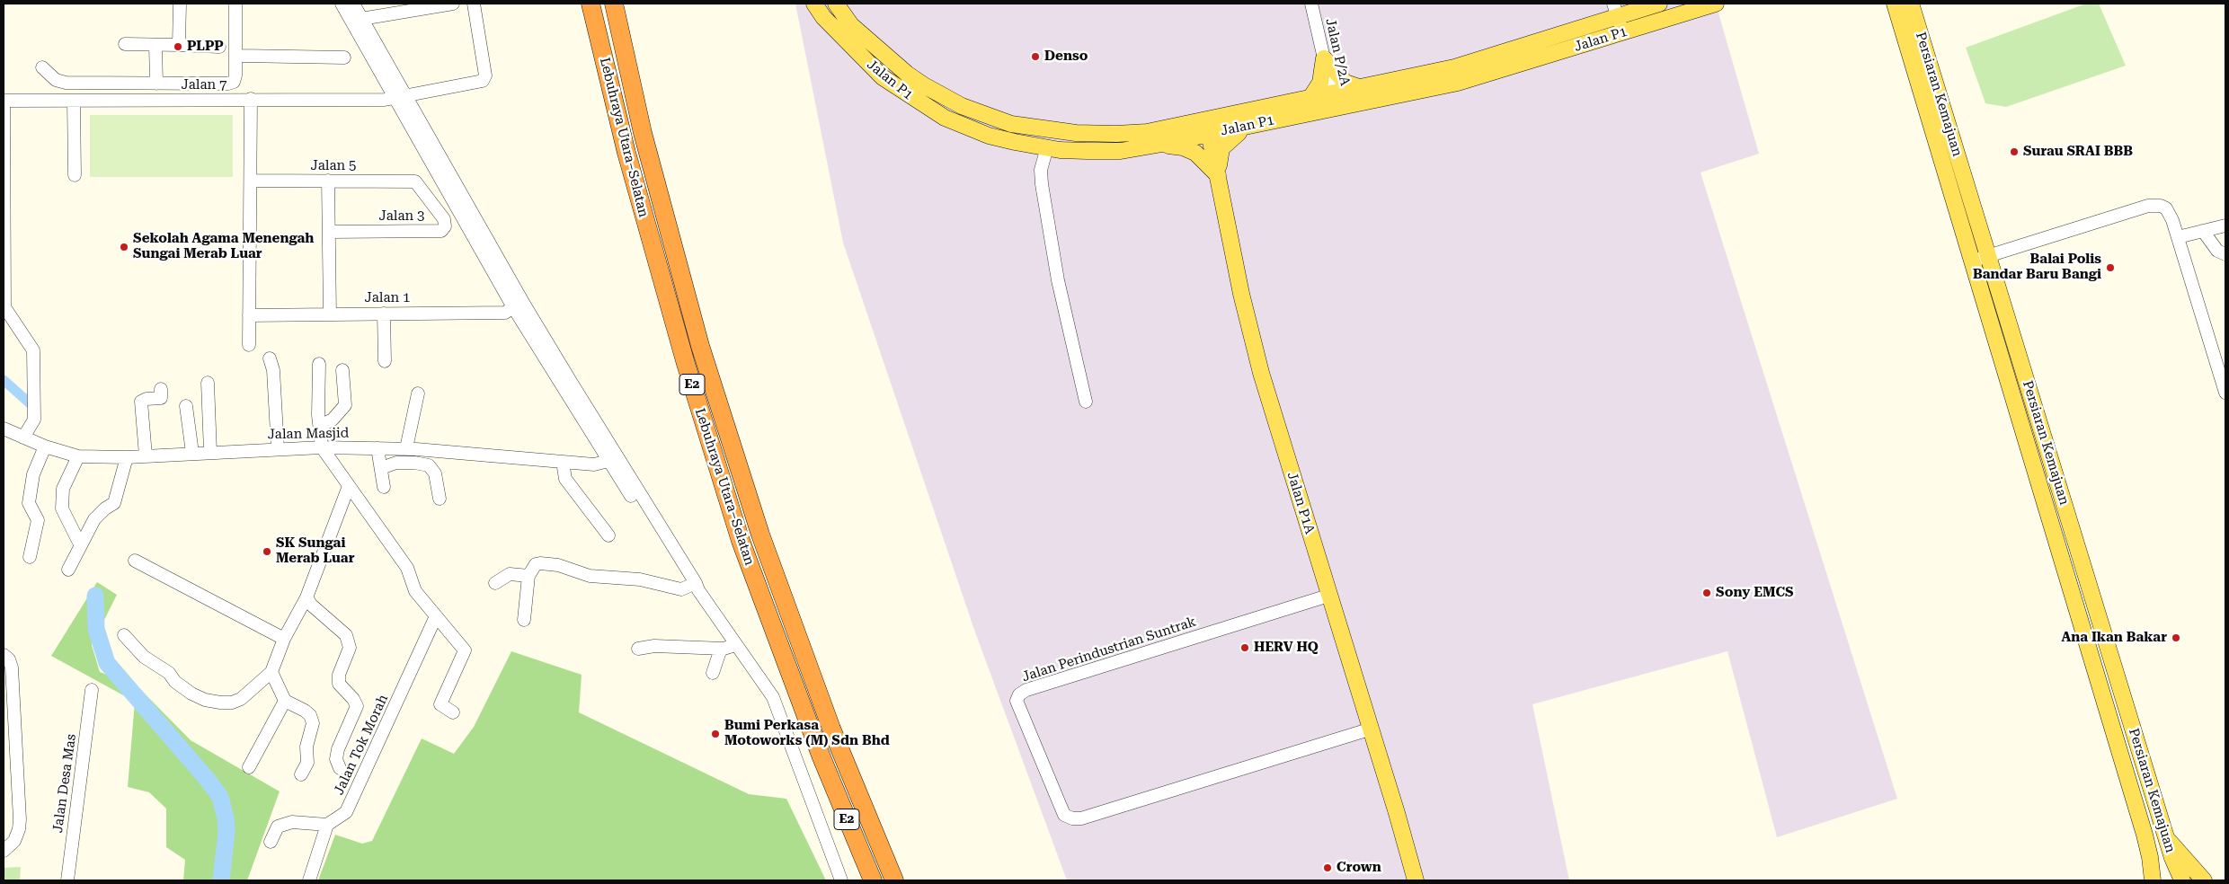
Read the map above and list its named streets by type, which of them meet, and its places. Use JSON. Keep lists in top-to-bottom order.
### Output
{
  "streets": {
    "highway": ["Lebuhraya Utara–Selatan", "E2"],
    "main road": ["Jalan P1", "Persiaran Kemajuan", "Jalan P1A"],
    "street": [
      "Jalan P/2A",
      "Jalan 7",
      "Jalan 5",
      "Jalan 3",
      "Jalan 1",
      "Jalan Masjid",
      "Jalan Perindustrian Suntrak",
      "Jalan Tok Morah",
      "Jalan Desa Mas"
    ]
  },
  "crossings": [
    ["Jalan P1", "Jalan P/2A"],
    ["Jalan P1", "Jalan P1A"],
    ["Jalan 5", "Jalan 3"],
    ["Jalan P1A", "Jalan Perindustrian Suntrak"]
  ],
  "places": [
    "PLPP",
    "Denso",
    "Surau SRAI BBB",
    "Sekolah Agama Menengah Sungai Merab Luar",
    "Balai Polis Bandar Baru Bangi",
    "SK Sungai Merab Luar",
    "Sony EMCS",
    "Ana Ikan Bakar",
    "HERV HQ",
    "Bumi Perkasa Motoworks (M) Sdn Bhd",
    "Crown"
  ]
}
